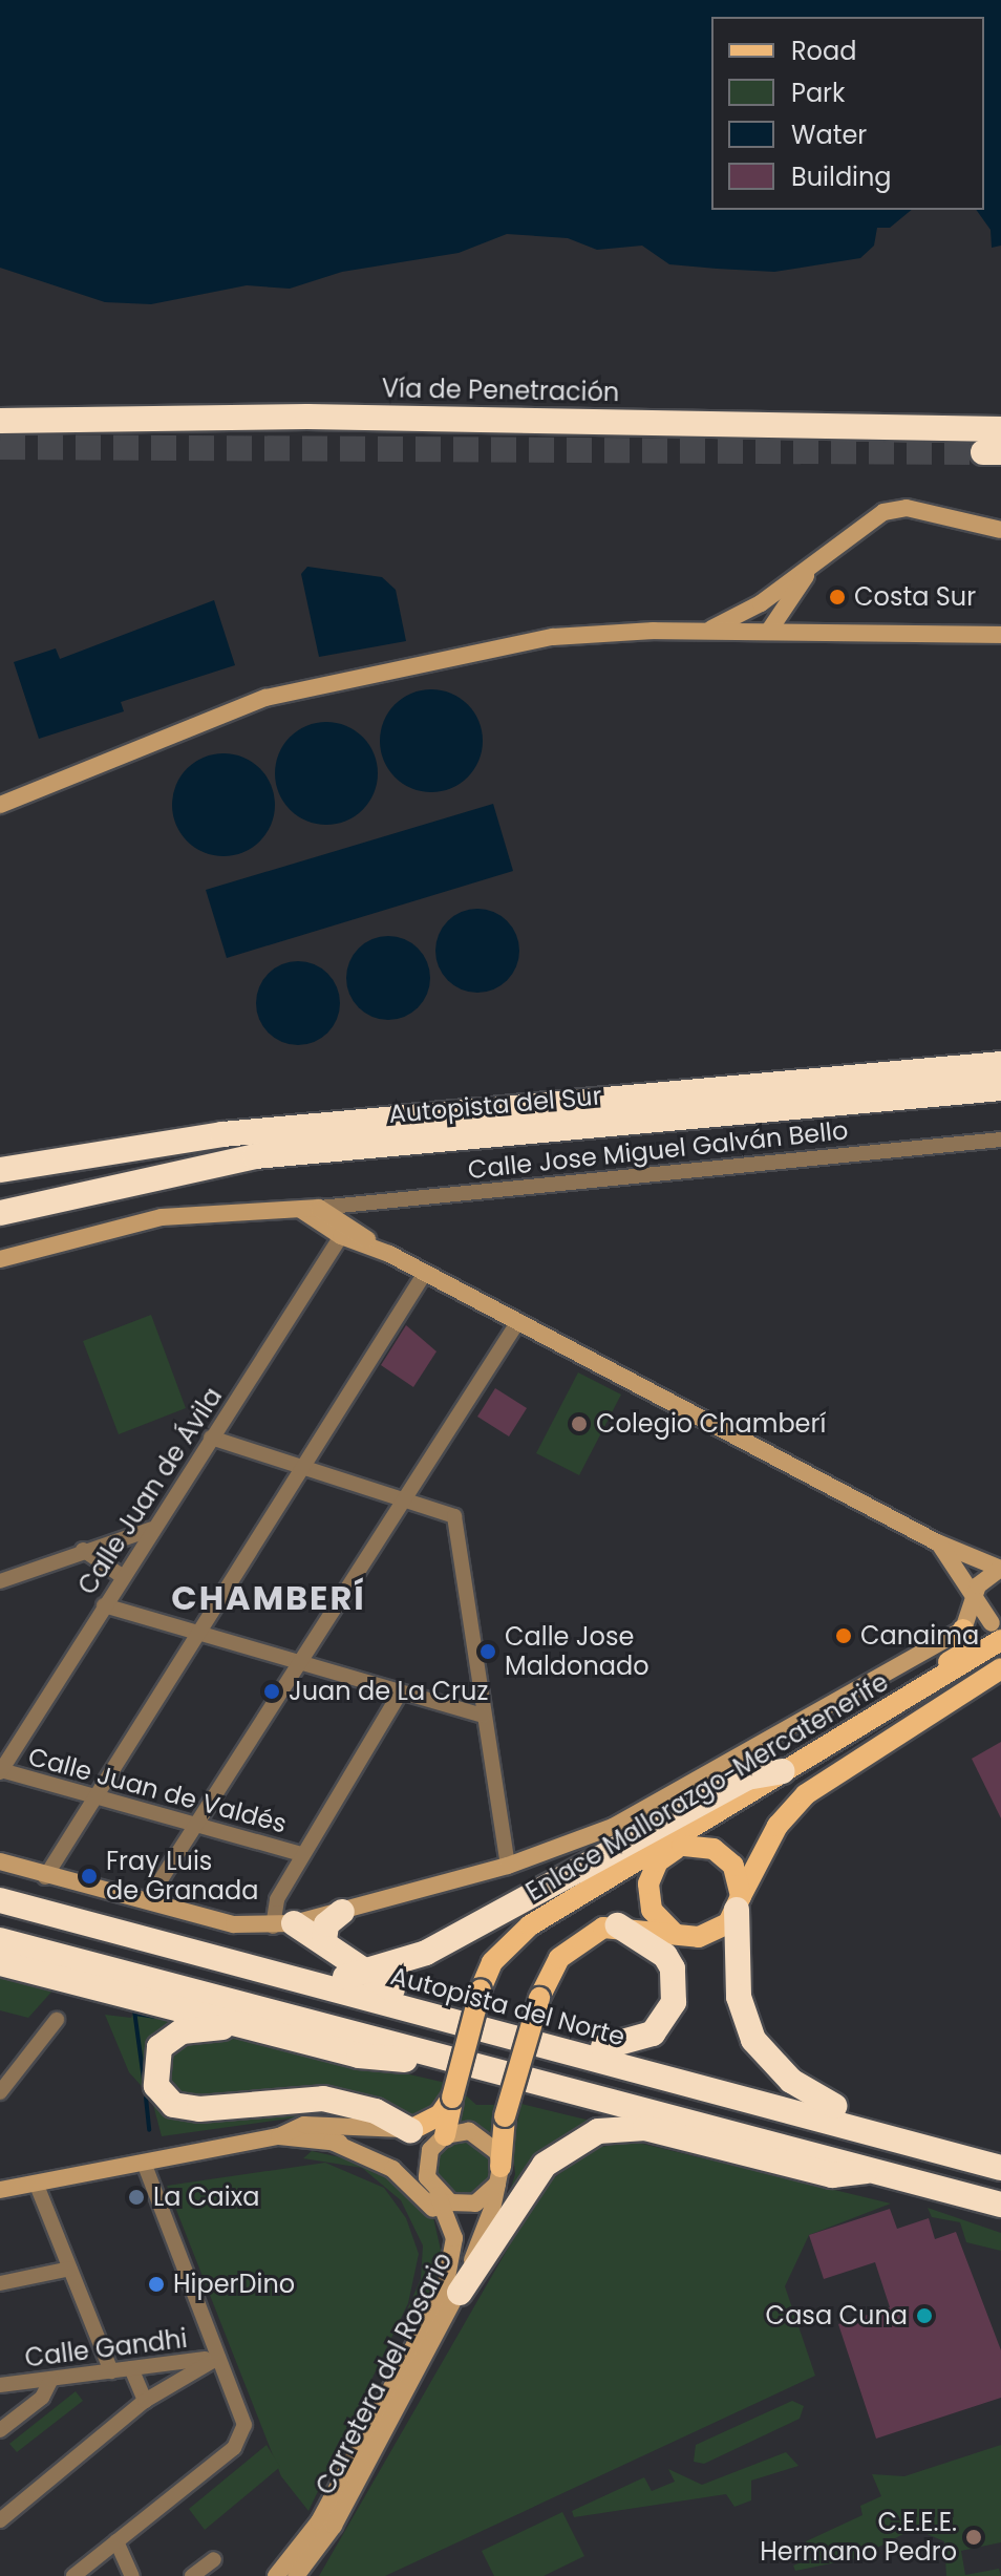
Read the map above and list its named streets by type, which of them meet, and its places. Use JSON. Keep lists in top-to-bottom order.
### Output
{
  "streets": {
    "highway": ["Vía de Penetración", "Autopista del Sur", "Autopista del Norte"],
    "main road": ["Enlace Mallorazgo-Mercatenerife"],
    "street": [
      "Calle Jose Miguel Galván Bello",
      "Calle Juan de Ávila",
      "Calle Juan de Valdés",
      "Calle Gandhi",
      "Carretera del Rosario"
    ]
  },
  "crossings": [
    ["Calle Juan de Ávila", "Calle Juan de Valdés"]
  ],
  "districts": ["CHAMBERÍ"],
  "places": [
    "Costa Sur",
    "Colegio Chamberí",
    "Canaima",
    "Calle Jose Maldonado",
    "Juan de La Cruz",
    "Fray Luis de Granada",
    "La Caixa",
    "HiperDino",
    "Casa Cuna",
    "C.E.E.E. Hermano Pedro"
  ],
  "legend": [
    "Road",
    "Park",
    "Water",
    "Building"
  ]
}
